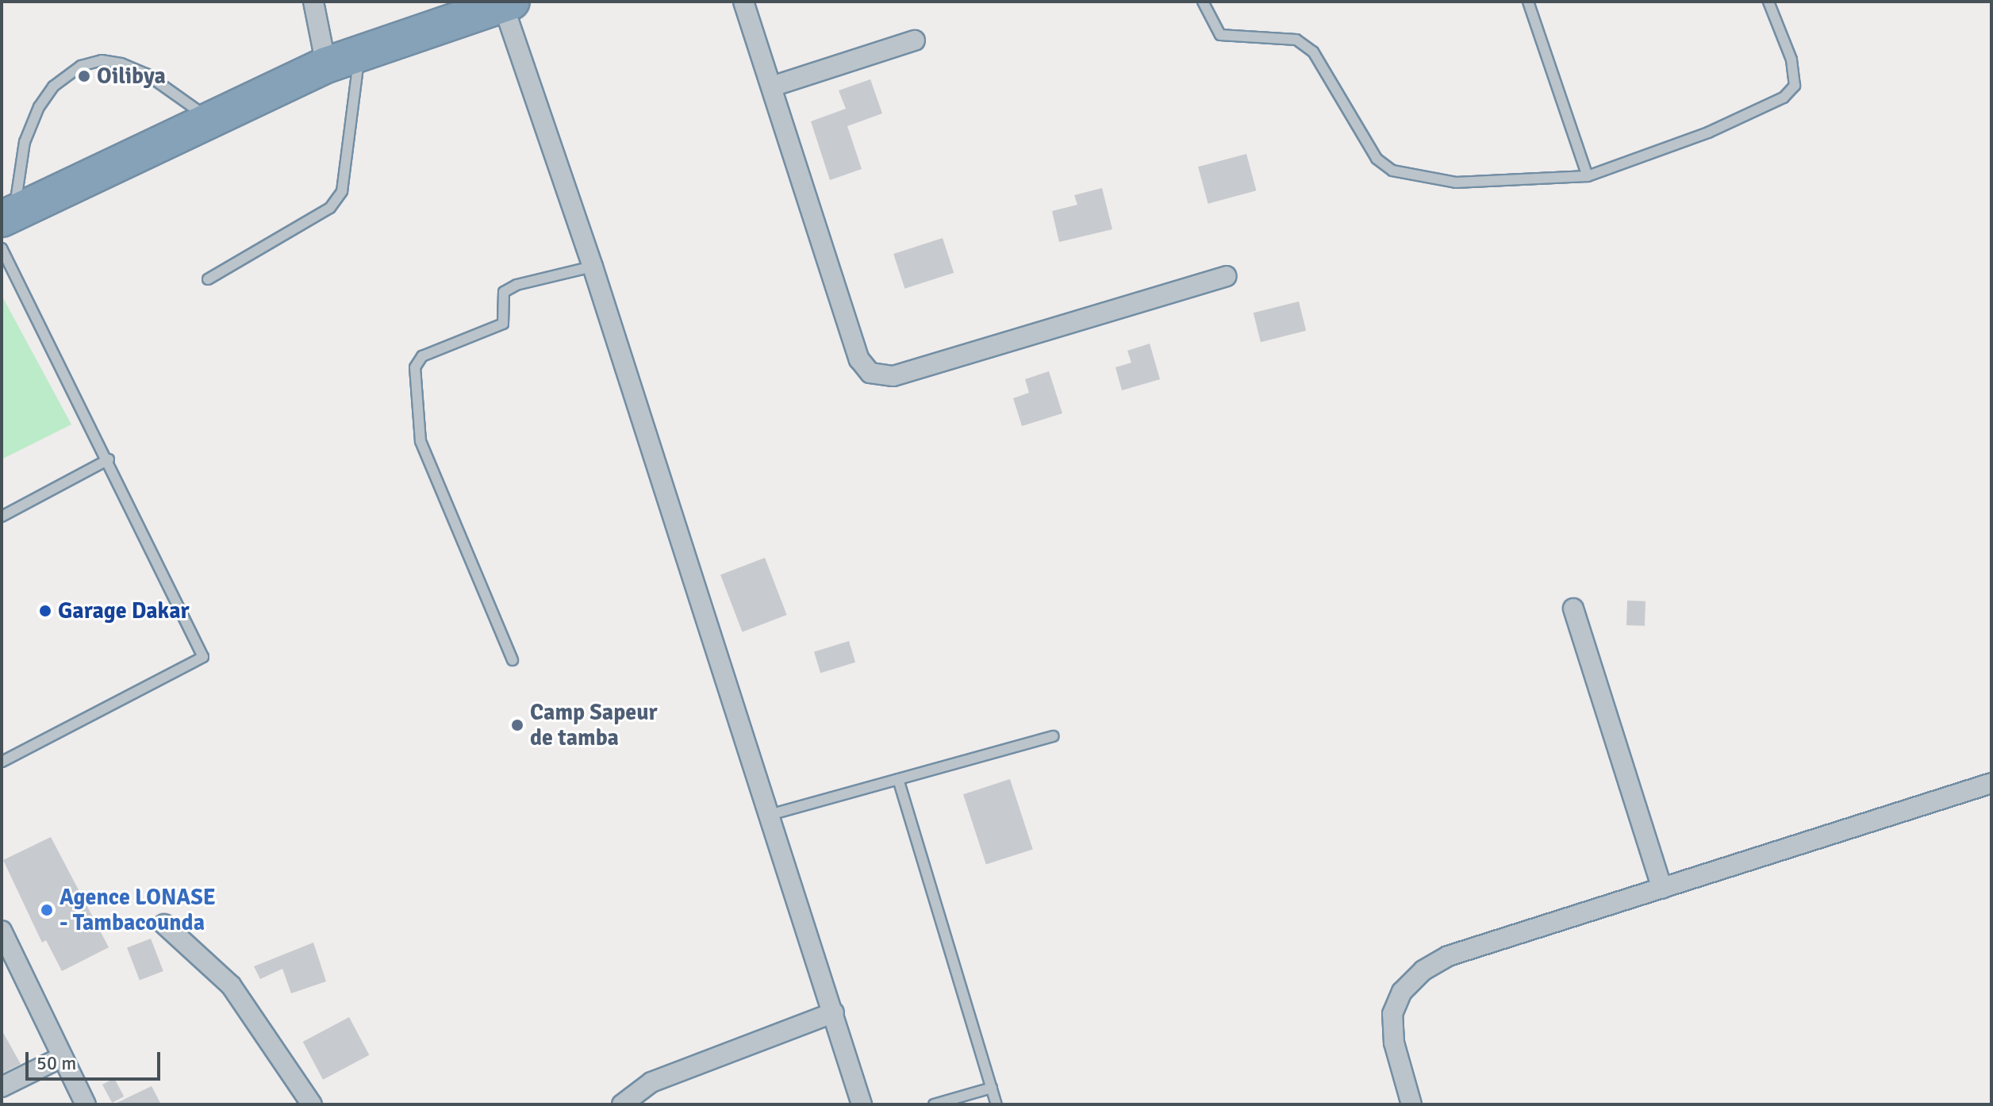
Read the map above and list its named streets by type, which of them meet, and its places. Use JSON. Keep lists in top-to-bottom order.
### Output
{
  "places": [
    "Oilibya",
    "Garage Dakar",
    "Camp Sapeur de tamba",
    "Agence LONASE - Tambacounda"
  ],
  "scale_bar": "50 m"
}
